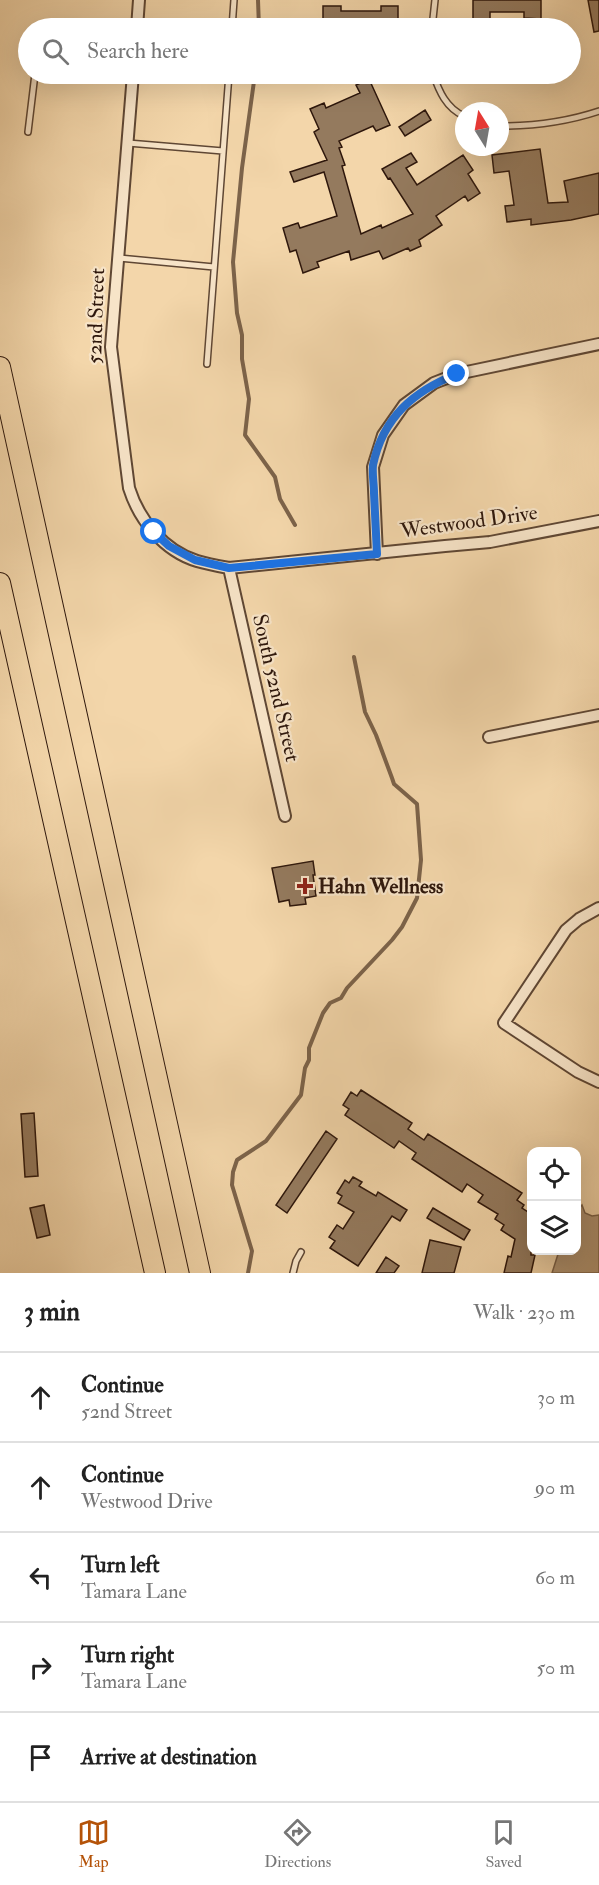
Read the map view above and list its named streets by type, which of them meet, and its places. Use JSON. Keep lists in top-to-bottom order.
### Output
{
  "streets": {
    "street": ["52nd Street", "Westwood Drive", "South 52nd Street"]
  },
  "crossings": [
    ["52nd Street", "Westwood Drive"],
    ["Westwood Drive", "South 52nd Street"]
  ],
  "places": {
    "health": ["Hahn Wellness"]
  },
  "north": "top",
  "page": {
    "search": "Search here",
    "heading": ["3 min", "Walk · 230 m"],
    "list": [
      ["Continue", "52nd Street", "30 m"],
      ["Continue", "Westwood Drive", "90 m"],
      ["Turn left", "Tamara Lane", "60 m"],
      ["Turn right", "Tamara Lane", "50 m"],
      "Arrive at destination"
    ],
    "nav": ["Map", "Directions", "Saved"]
  }
}
